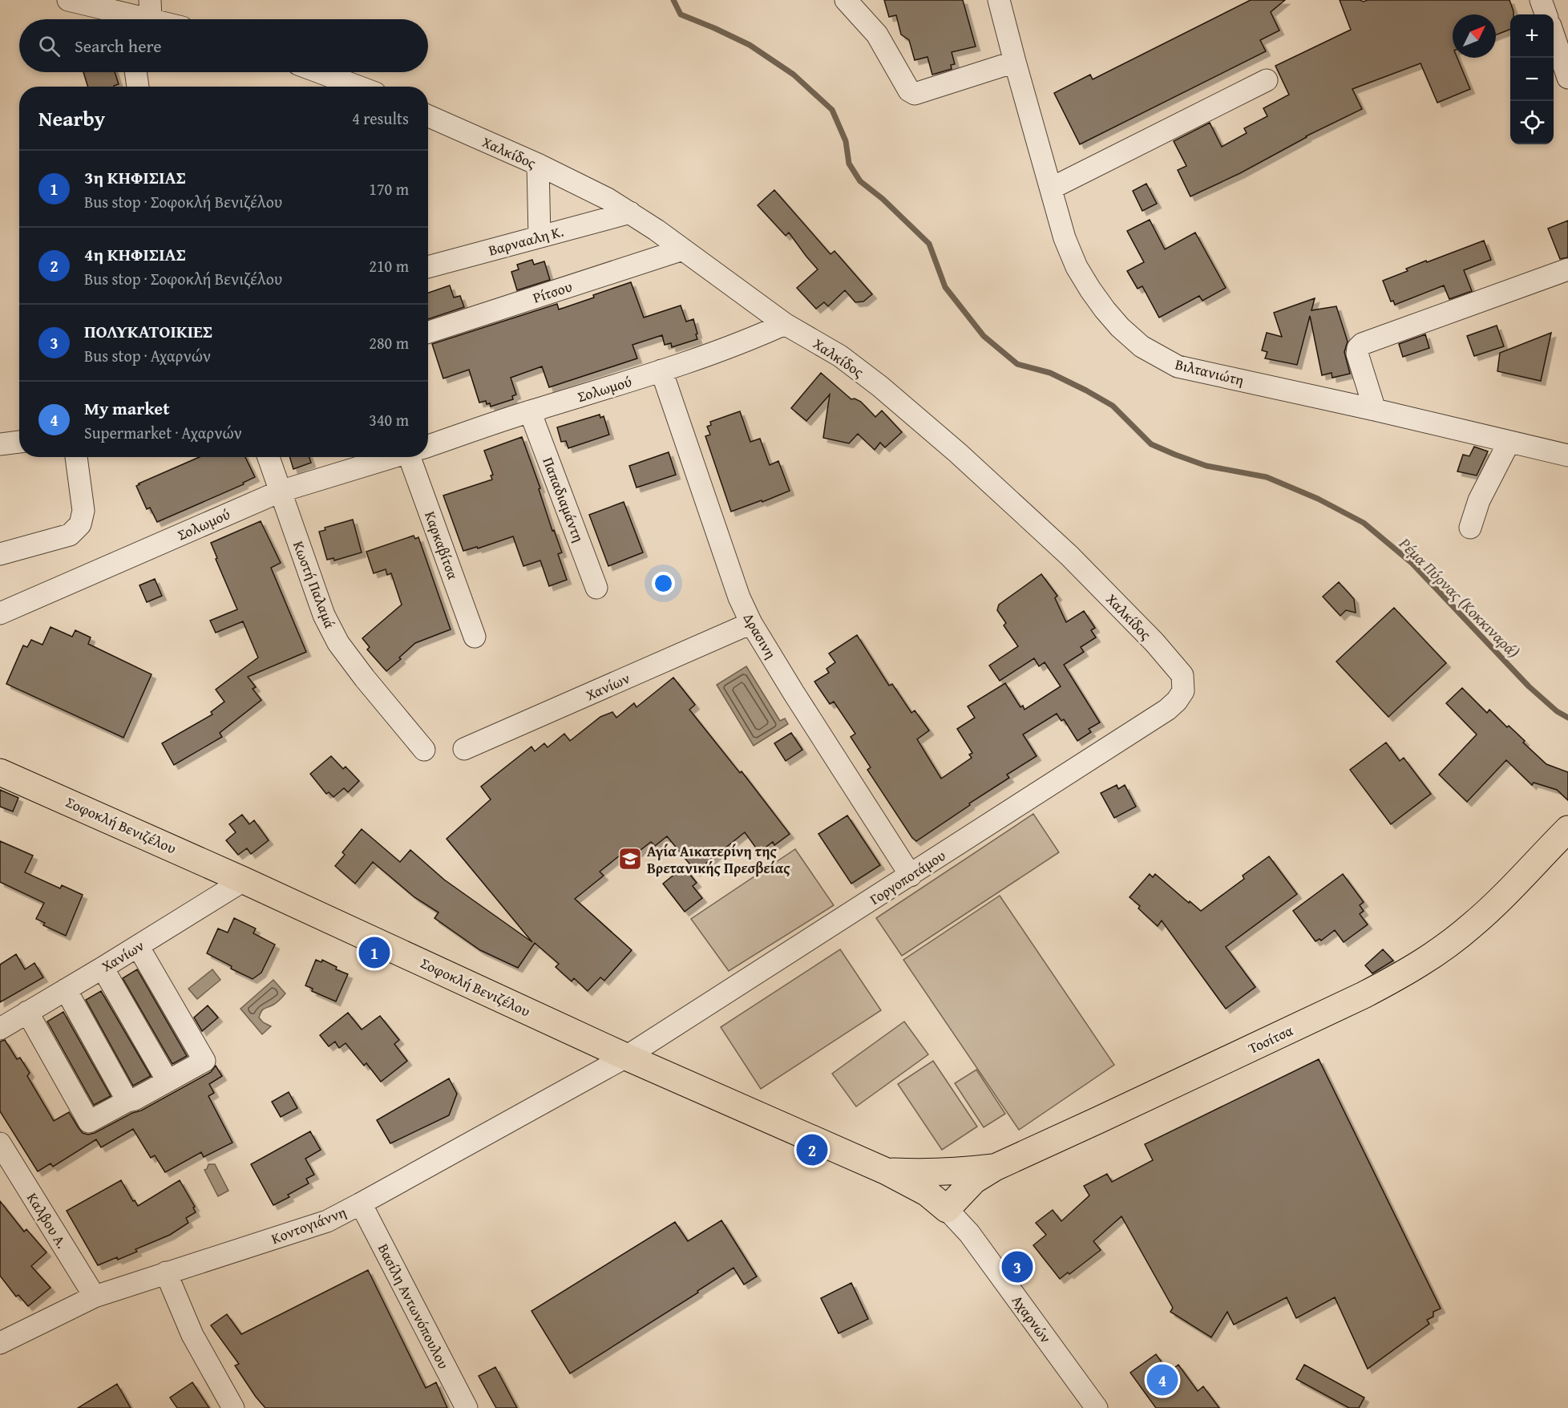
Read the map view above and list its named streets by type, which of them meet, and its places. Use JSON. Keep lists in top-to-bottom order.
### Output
{
  "streets": {
    "main road": ["Σοφοκλή Βενιζέλου", "Τοσίτσα"],
    "street": [
      "Χαλκίδος",
      "Βαρνααλη Κ.",
      "Ρίτσου",
      "Βιλτανιώτη",
      "Σολωμού",
      "Παπαδιαμάντη",
      "Καρκαβίτσα",
      "Κωστή Παλαμά",
      "Δρασινη",
      "Χανίων",
      "Γοργοποτάμου",
      "Καλβου Α.",
      "Κοντογιάννη",
      "Βασίλη Αντωνόπουλου",
      "Αχαρνών"
    ]
  },
  "crossings": [
    ["Χαλκίδος", "Βαρνααλη Κ."],
    ["Χαλκίδος", "Ρίτσου"],
    ["Χαλκίδος", "Σολωμού"],
    ["Χαλκίδος", "Γοργοποτάμου"],
    ["Σολωμού", "Παπαδιαμάντη"],
    ["Σολωμού", "Κωστή Παλαμά"],
    ["Σολωμού", "Δρασινη"],
    ["Δρασινη", "Χανίων"],
    ["Δρασινη", "Γοργοποτάμου"],
    ["Χανίων", "Σοφοκλή Βενιζέλου"],
    ["Σοφοκλή Βενιζέλου", "Γοργοποτάμου"],
    ["Σοφοκλή Βενιζέλου", "Τοσίτσα"],
    ["Σοφοκλή Βενιζέλου", "Κοντογιάννη"],
    ["Σοφοκλή Βενιζέλου", "Αχαρνών"],
    ["Γοργοποτάμου", "Κοντογιάννη"],
    ["Τοσίτσα", "Αχαρνών"],
    ["Καλβου Α.", "Κοντογιάννη"],
    ["Κοντογιάννη", "Βασίλη Αντωνόπουλου"]
  ],
  "water": ["Ρέμα Πύρνας (Κοκκιναρά)"],
  "places": {
    "school or university": ["Αγία Αικατερίνη της Βρετανικής Πρεσβείας"]
  },
  "north": "top right",
  "page": {
    "map_buttons": ["+", "−"],
    "search": "Search here",
    "heading": ["Nearby", "4 results"],
    "list": [
      {
        "mark": "1",
        "name": "3η ΚΗΦΙΣΙΑΣ",
        "note": "Bus stop · Σοφοκλή Βενιζέλου",
        "value": "170 m"
      },
      {
        "mark": "2",
        "name": "4η ΚΗΦΙΣΙΑΣ",
        "note": "Bus stop · Σοφοκλή Βενιζέλου",
        "value": "210 m"
      },
      {
        "mark": "3",
        "name": "ΠΟΛΥΚΑΤΟΙΚΙΕΣ",
        "note": "Bus stop · Αχαρνών",
        "value": "280 m"
      },
      {
        "mark": "4",
        "name": "My market",
        "note": "Supermarket · Αχαρνών",
        "value": "340 m"
      }
    ],
    "pins": [
      "1",
      "2",
      "3",
      "4"
    ]
  }
}
